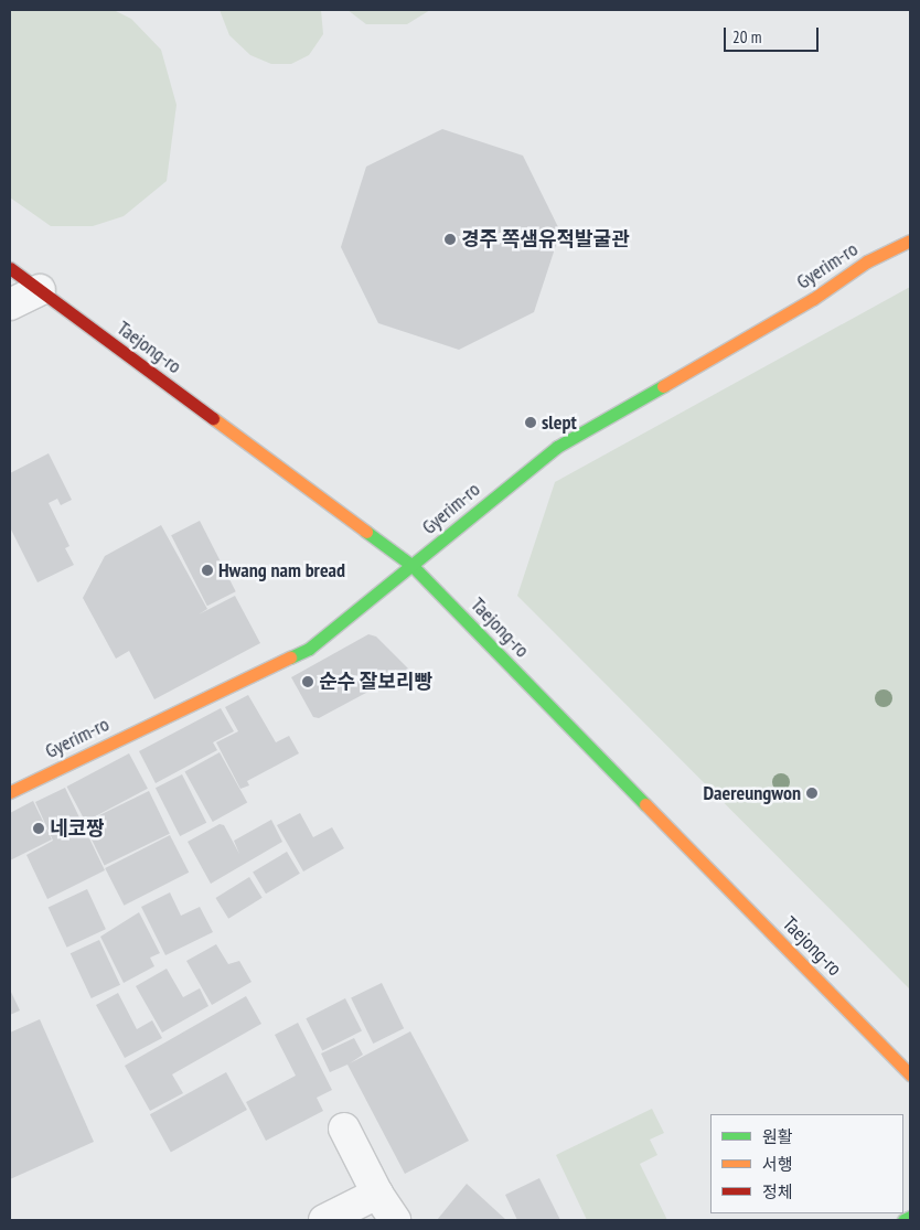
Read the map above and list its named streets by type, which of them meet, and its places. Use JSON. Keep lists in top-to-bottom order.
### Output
{
  "streets": {
    "main road": ["Gyerim-ro", "Taejong-ro"]
  },
  "crossings": [
    ["Gyerim-ro", "Taejong-ro"]
  ],
  "places": [
    "경주 쪽샘유적발굴관",
    "slept",
    "Hwang nam bread",
    "순수 잘보리빵",
    "Daereungwon",
    "네코짱"
  ],
  "legend": ["원활", "서행", "정체"],
  "scale_bar": "20 m"
}
